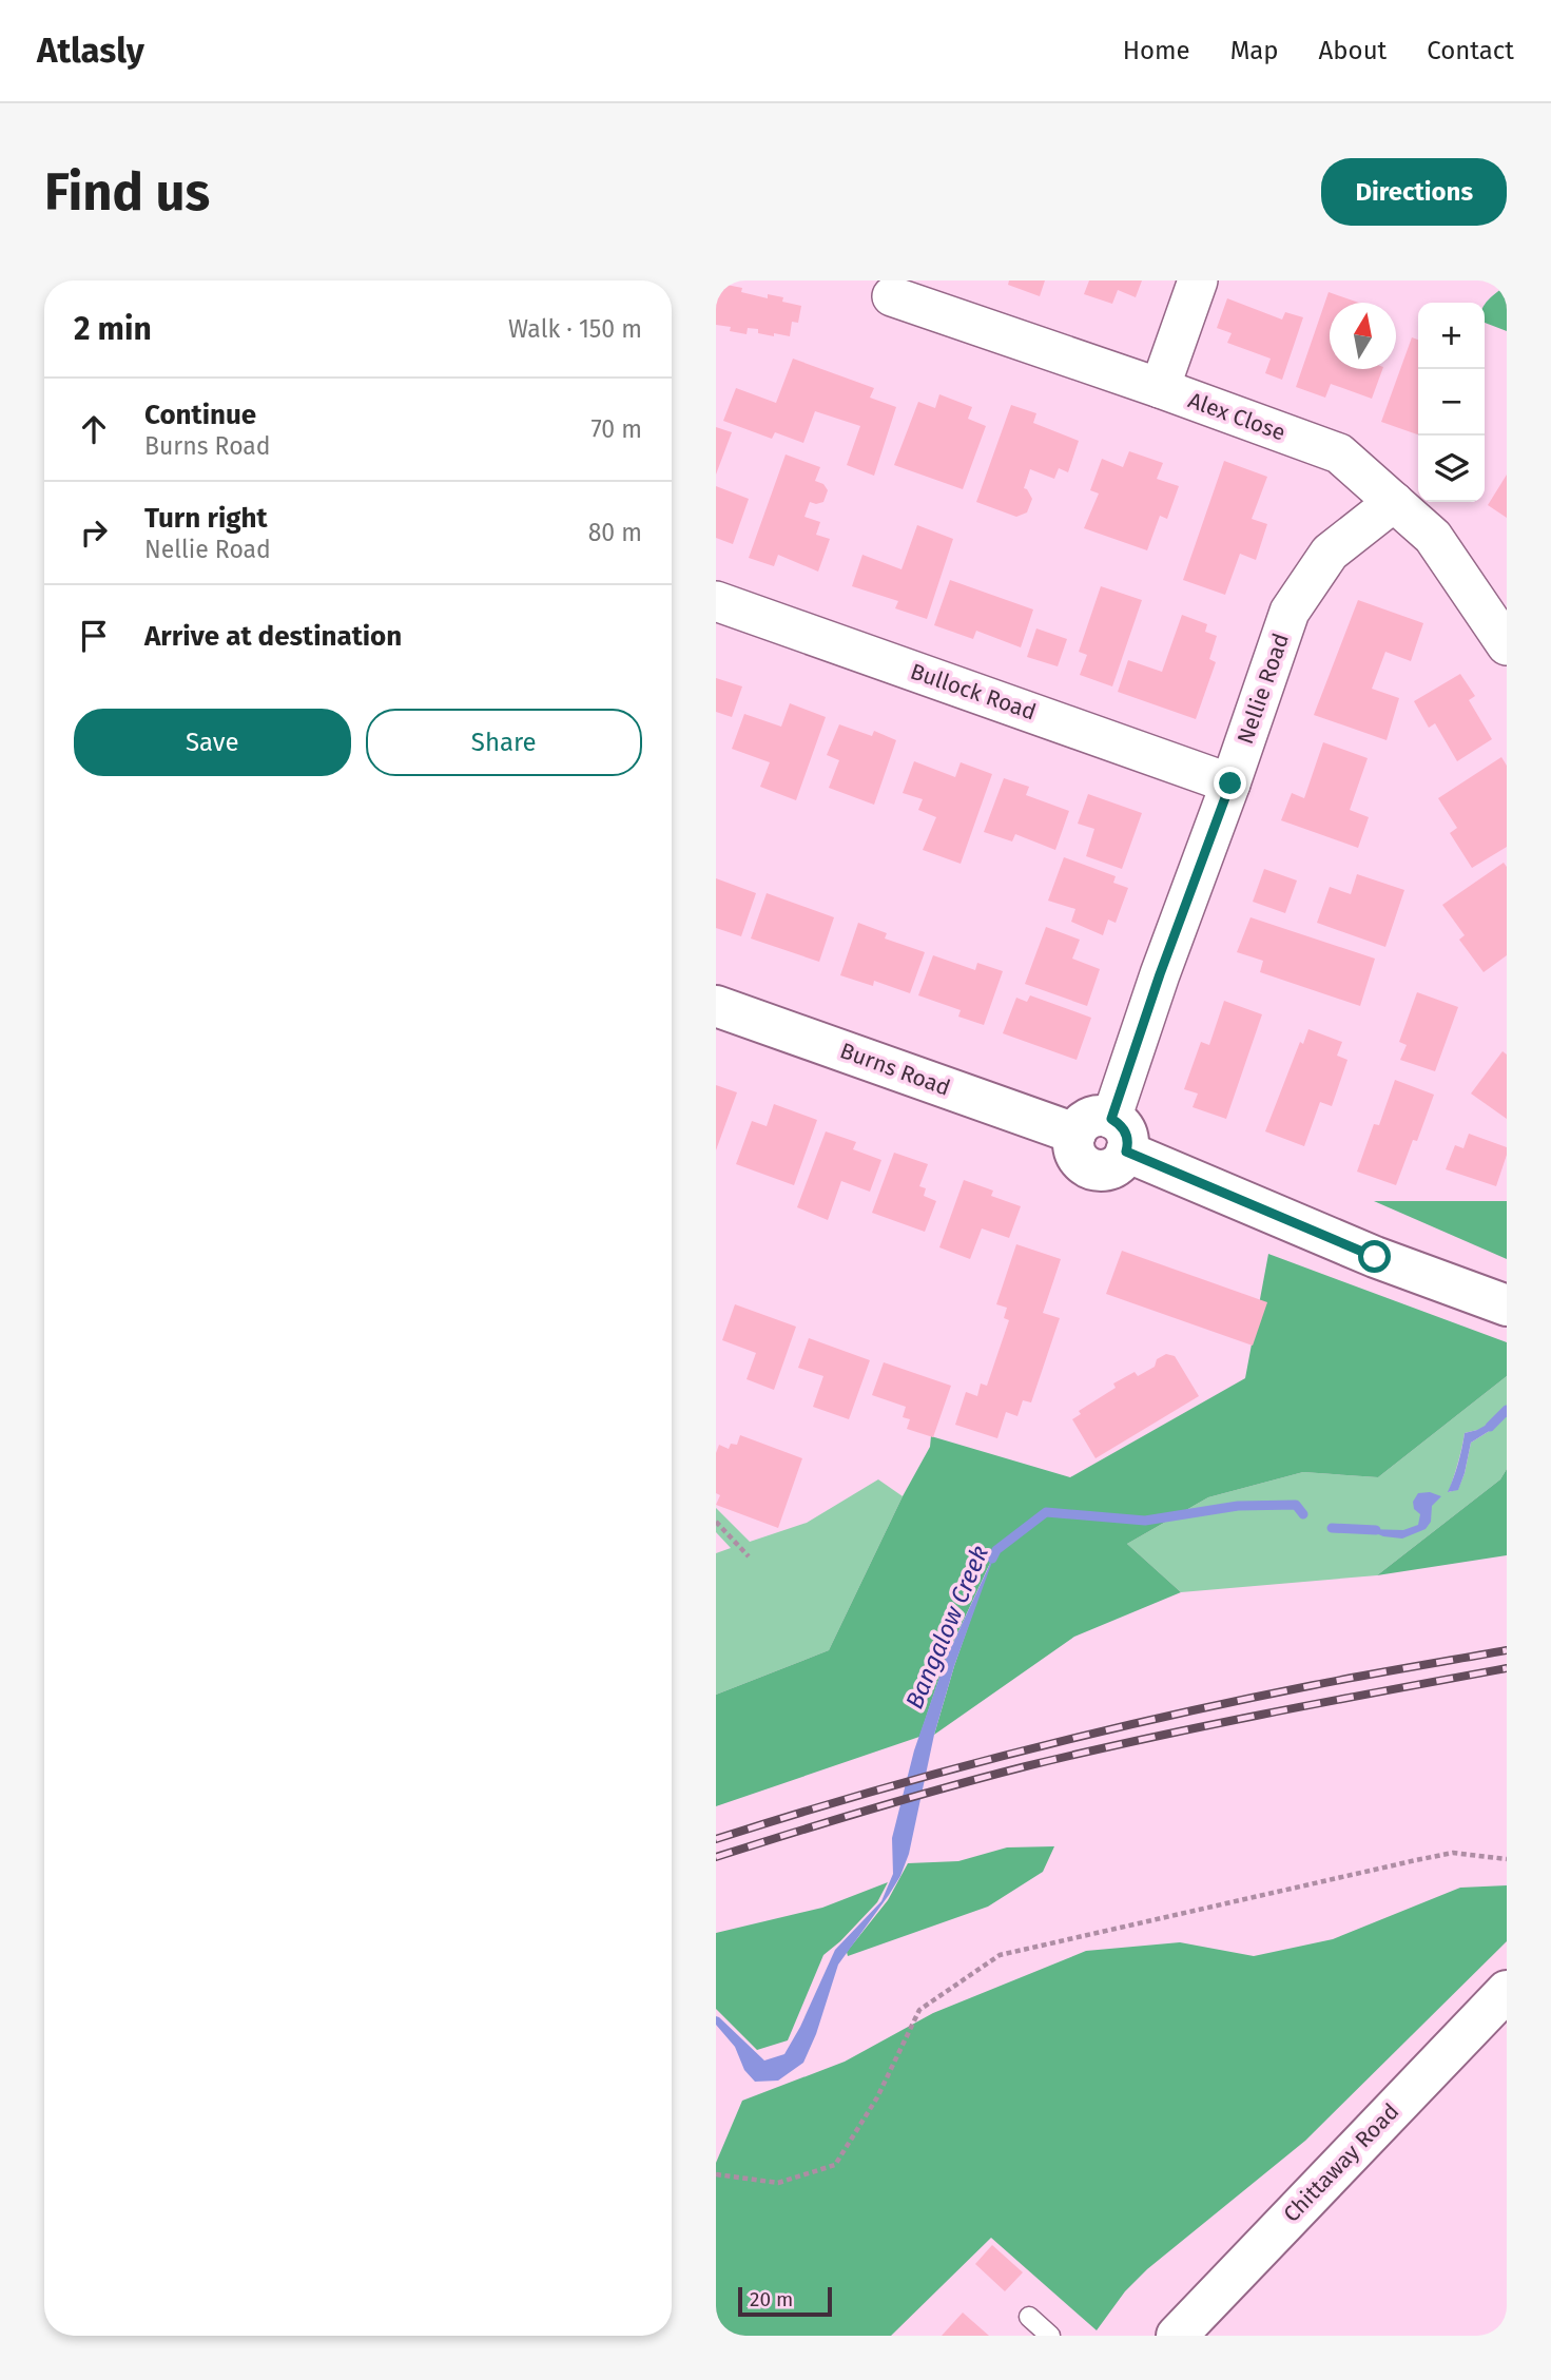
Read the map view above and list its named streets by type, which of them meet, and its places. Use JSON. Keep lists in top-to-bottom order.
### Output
{
  "streets": {
    "street": [
      "Alex Close",
      "Nellie Road",
      "Bullock Road",
      "Burns Road",
      "Chittaway Road"
    ]
  },
  "crossings": [
    ["Alex Close", "Nellie Road"],
    ["Nellie Road", "Bullock Road"],
    ["Nellie Road", "Burns Road"]
  ],
  "water": ["Bangalow Creek"],
  "scale_bar": "20 m",
  "north": "top",
  "page": {
    "header": "Atlasly",
    "nav": [
      "Home",
      "Map",
      "About",
      "Contact"
    ],
    "buttons": [
      "Directions",
      ["Save", "Share"]
    ],
    "title": "Find us",
    "heading": ["2 min", "Walk · 150 m"],
    "map_buttons": ["+", "−"],
    "list": [
      ["Continue", "Burns Road", "70 m"],
      ["Turn right", "Nellie Road", "80 m"],
      "Arrive at destination"
    ],
    "scale": "20 m"
  }
}
